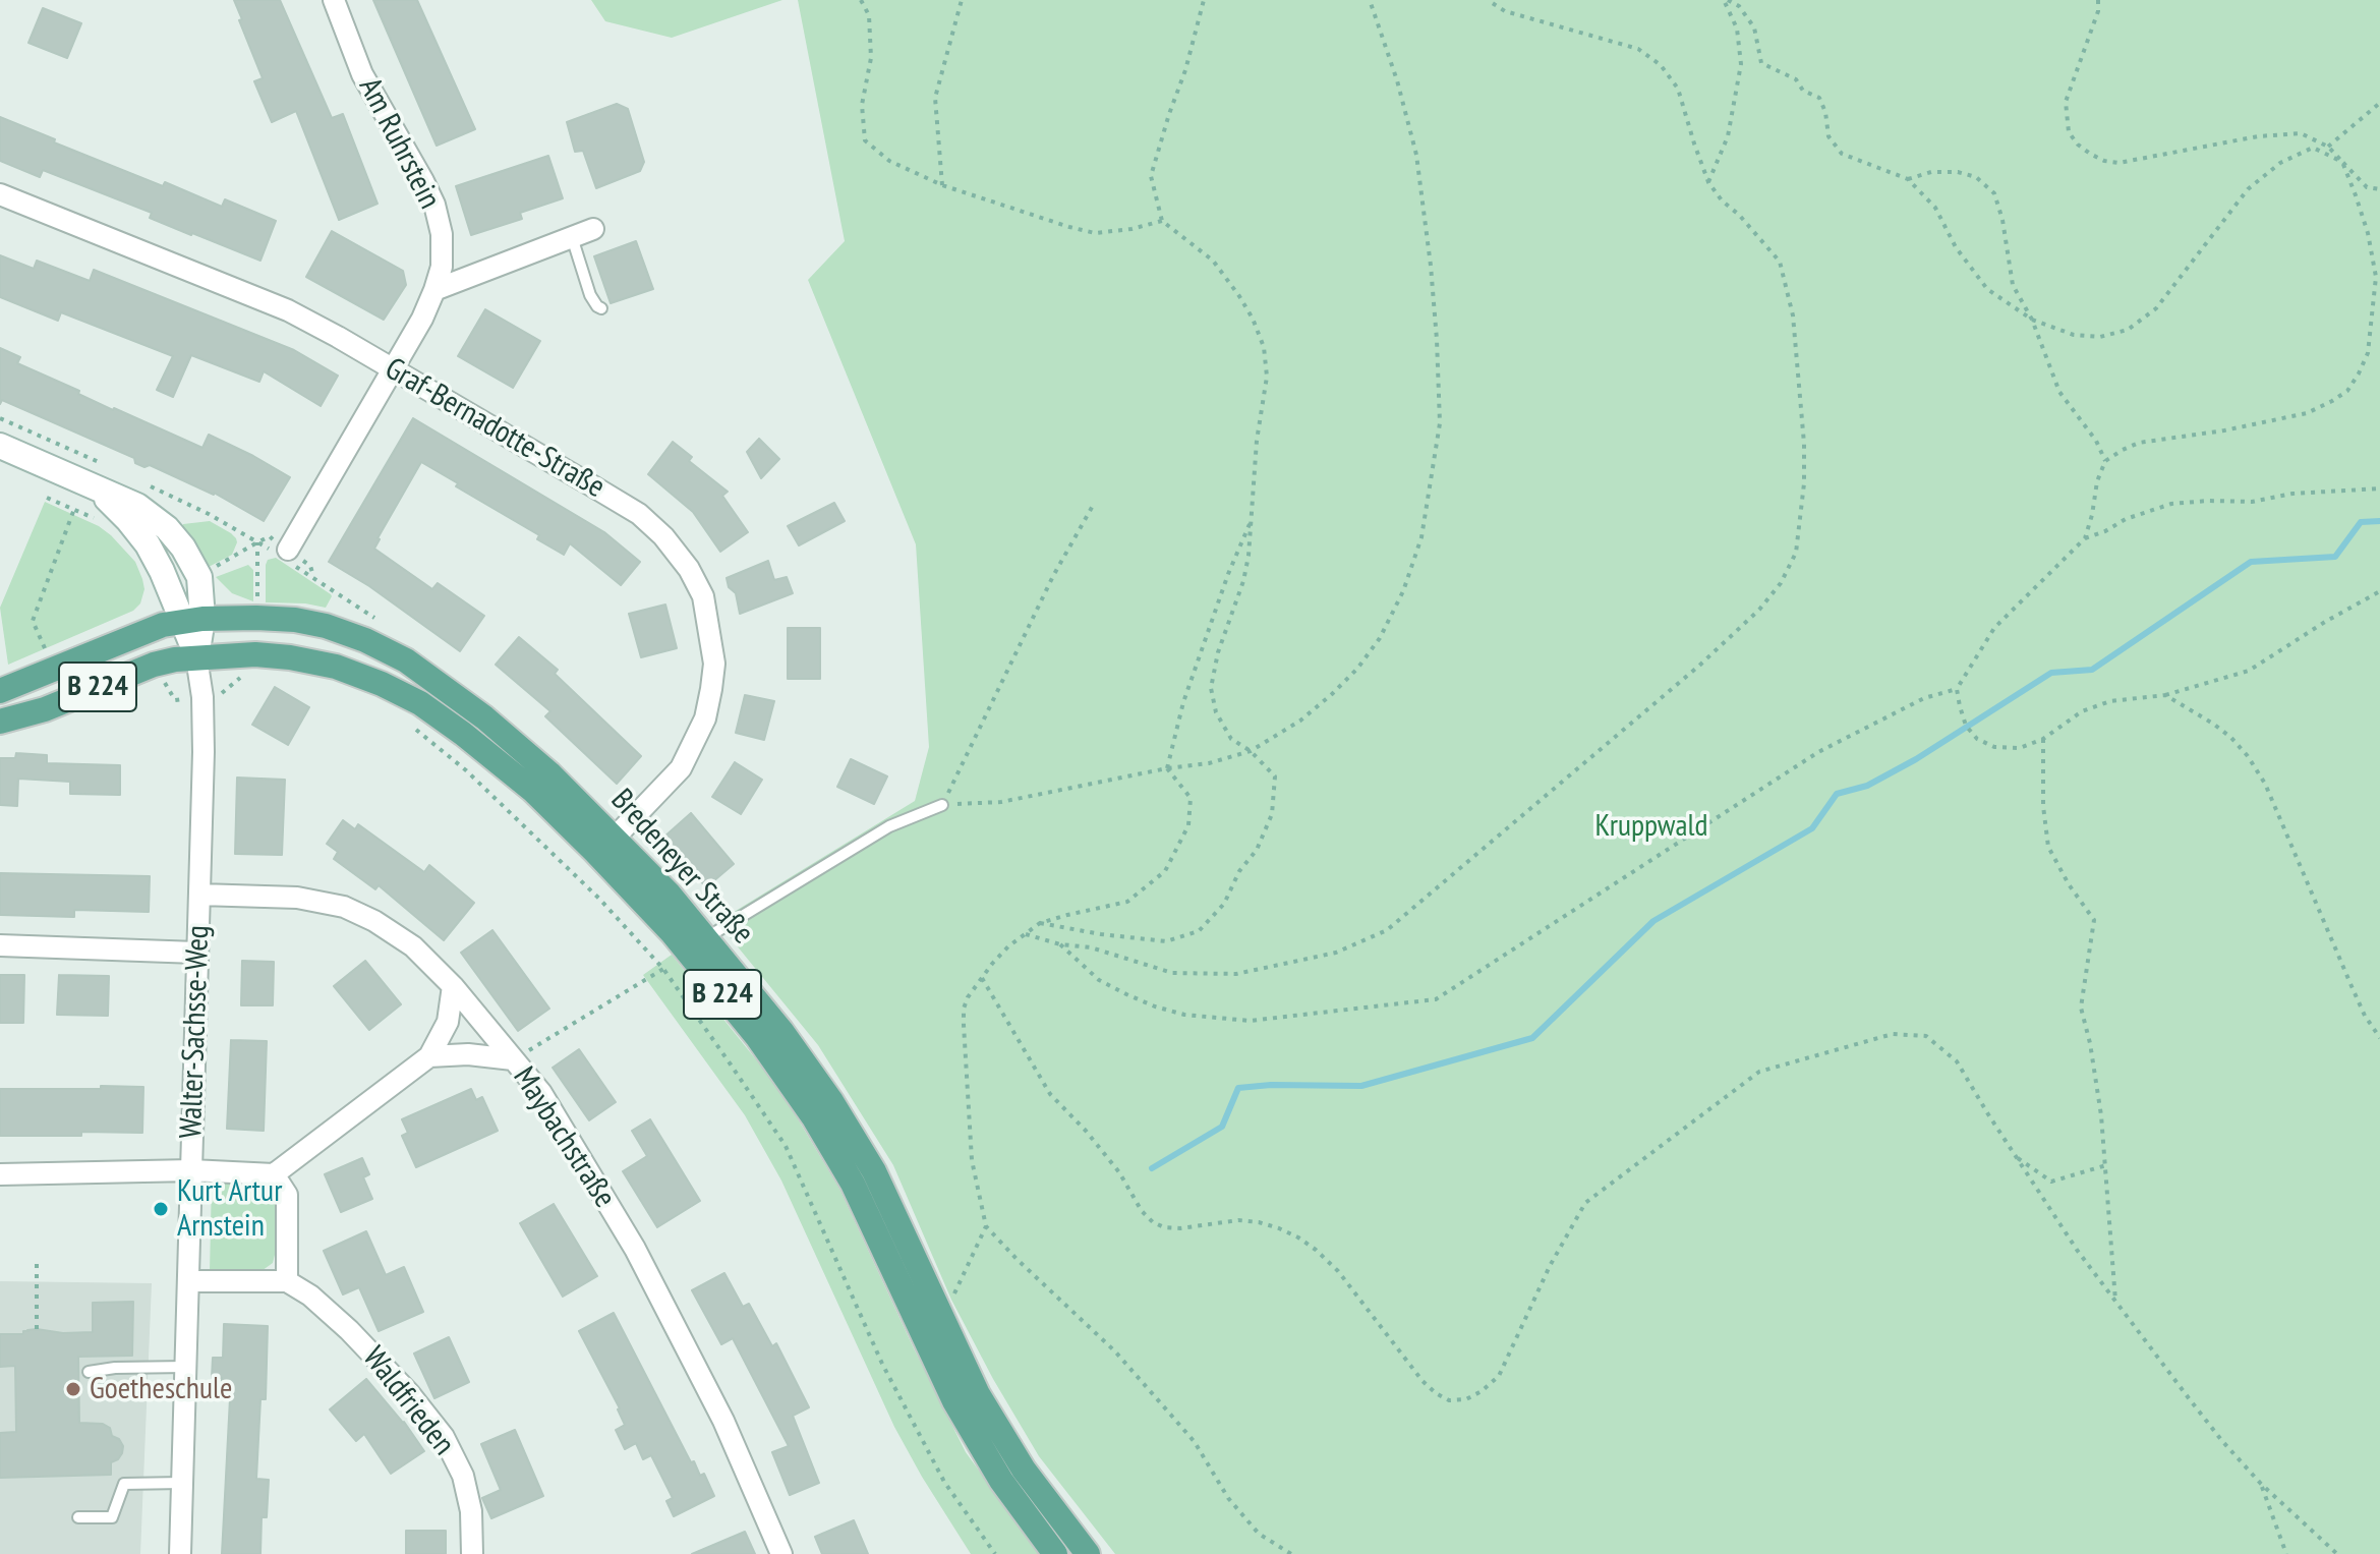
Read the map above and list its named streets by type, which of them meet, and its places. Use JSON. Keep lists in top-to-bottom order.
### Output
{
  "streets": {
    "main road": ["B 224", "Bredeneyer Straße"],
    "street": [
      "Am Ruhrstein",
      "Graf-Bernadotte-Straße",
      "Walter-Sachsse-Weg",
      "Maybachstraße",
      "Waldfrieden"
    ]
  },
  "crossings": [
    ["Am Ruhrstein", "Graf-Bernadotte-Straße"],
    ["Graf-Bernadotte-Straße", "Bredeneyer Straße"],
    ["B 224", "Bredeneyer Straße"],
    ["B 224", "Walter-Sachsse-Weg"],
    ["Bredeneyer Straße", "Walter-Sachsse-Weg"],
    ["Walter-Sachsse-Weg", "Maybachstraße"]
  ],
  "parks": ["Kruppwald"],
  "places": ["Kurt Artur Arnstein", "Goetheschule"]
}
